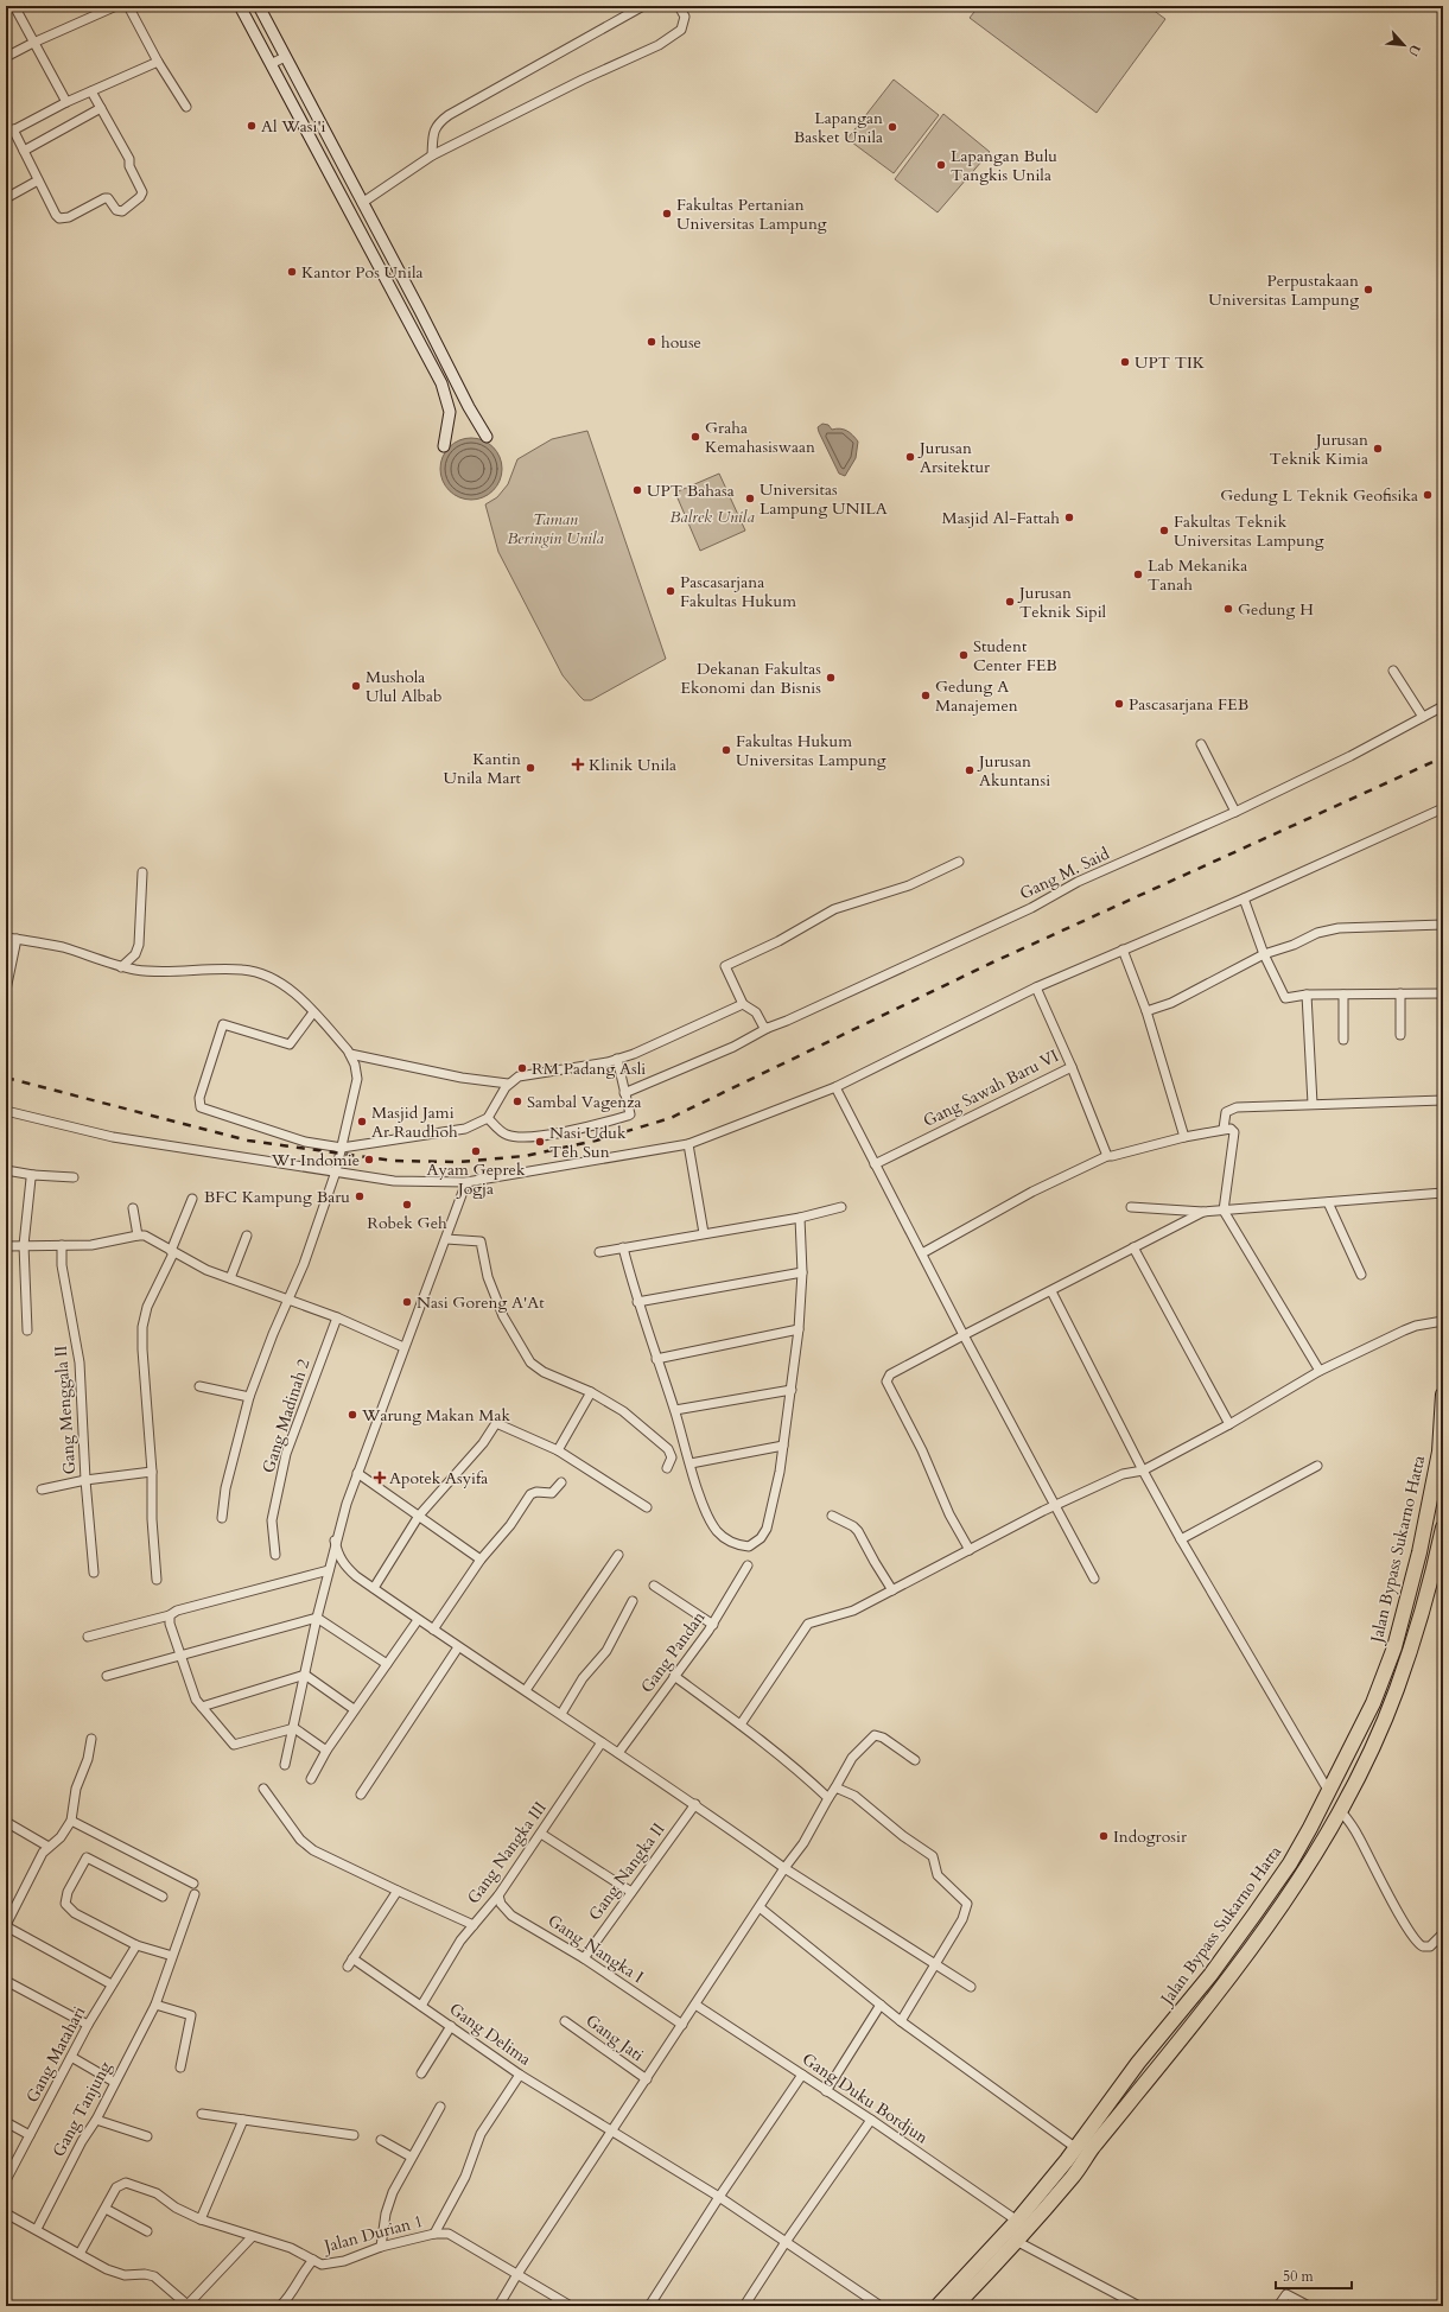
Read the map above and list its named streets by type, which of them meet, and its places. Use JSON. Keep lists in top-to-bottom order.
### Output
{
  "streets": {
    "highway": ["Jalan Bypass Sukarno Hatta"],
    "street": [
      "Gang M. Said",
      "Gang Sawah Baru VI",
      "Gang Menggala II",
      "Gang Madinah 2",
      "Gang Pandan",
      "Gang Nangka III",
      "Gang Nangka II",
      "Gang Nangka I",
      "Gang Delima",
      "Gang Jati",
      "Gang Matahari",
      "Gang Duku Bordjun",
      "Gang Tanjung",
      "Jalan Durian 1"
    ]
  },
  "crossings": [
    ["Jalan Bypass Sukarno Hatta", "Gang Duku Bordjun"],
    ["Gang Nangka III", "Gang Nangka I"],
    ["Gang Nangka III", "Gang Delima"],
    ["Gang Nangka II", "Gang Nangka I"]
  ],
  "parks": ["Balrek Unila", "Taman Beringin Unila"],
  "places": {
    "other": [
      "Al Wasi'i",
      "Lapangan Basket Unila",
      "Lapangan Bulu Tangkis Unila",
      "Fakultas Pertanian Universitas Lampung",
      "Kantor Pos Unila",
      "Perpustakaan Universitas Lampung",
      "house",
      "UPT TIK",
      "Graha Kemahasiswaan",
      "Jurusan Teknik Kimia",
      "Jurusan Arsitektur",
      "UPT Bahasa",
      "Gedung L Teknik Geofisika",
      "Universitas Lampung UNILA",
      "Masjid Al-Fattah",
      "Fakultas Teknik Universitas Lampung",
      "Lab Mekanika Tanah",
      "Pascasarjana Fakultas Hukum",
      "Jurusan Teknik Sipil",
      "Gedung H",
      "Student Center FEB",
      "Dekanan Fakultas Ekonomi dan Bisnis",
      "Mushola Ulul Albab",
      "Gedung A Manajemen",
      "Pascasarjana FEB",
      "Fakultas Hukum Universitas Lampung",
      "Kantin Unila Mart",
      "Jurusan Akuntansi",
      "RM Padang Asli",
      "Sambal Vagenza",
      "Masjid Jami Ar Raudhoh",
      "Nasi Uduk Teh Sun",
      "Ayam Geprek Jogja",
      "Wr Indomie",
      "BFC Kampung Baru",
      "Robek Geh",
      "Nasi Goreng A'At",
      "Warung Makan Mak",
      "Indogrosir"
    ],
    "health": ["Klinik Unila", "Apotek Asyifa"]
  },
  "scale_bar": "50 m",
  "north": "bottom right"
}
